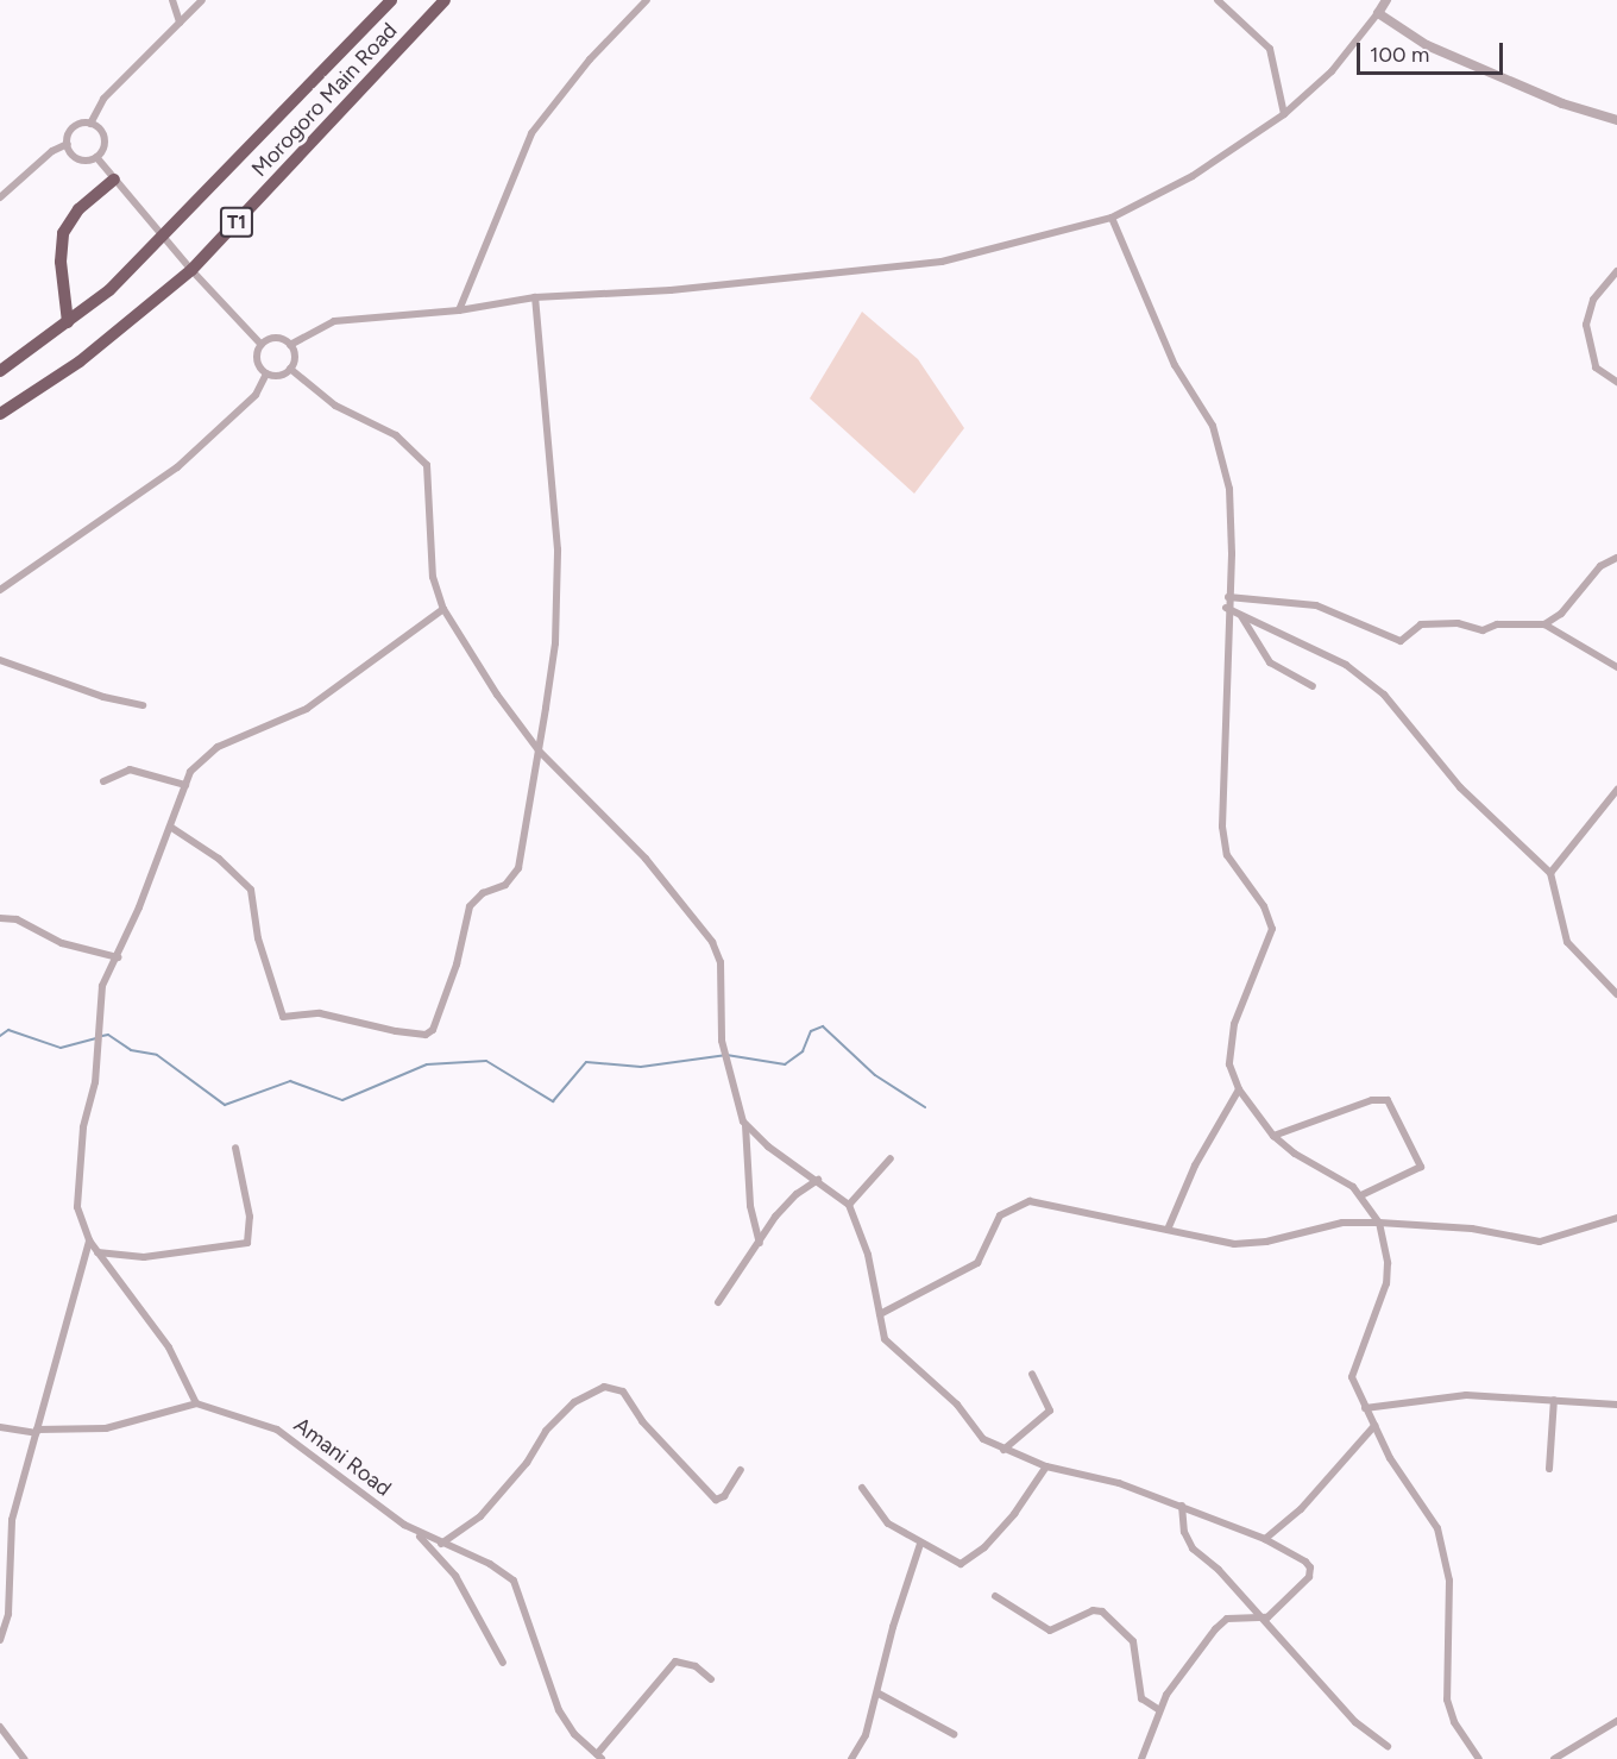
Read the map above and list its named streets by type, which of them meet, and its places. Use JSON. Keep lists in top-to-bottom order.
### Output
{
  "streets": {
    "highway": ["Morogoro Main Road", "T1"],
    "street": ["Amani Road"]
  },
  "scale_bar": "100 m"
}
